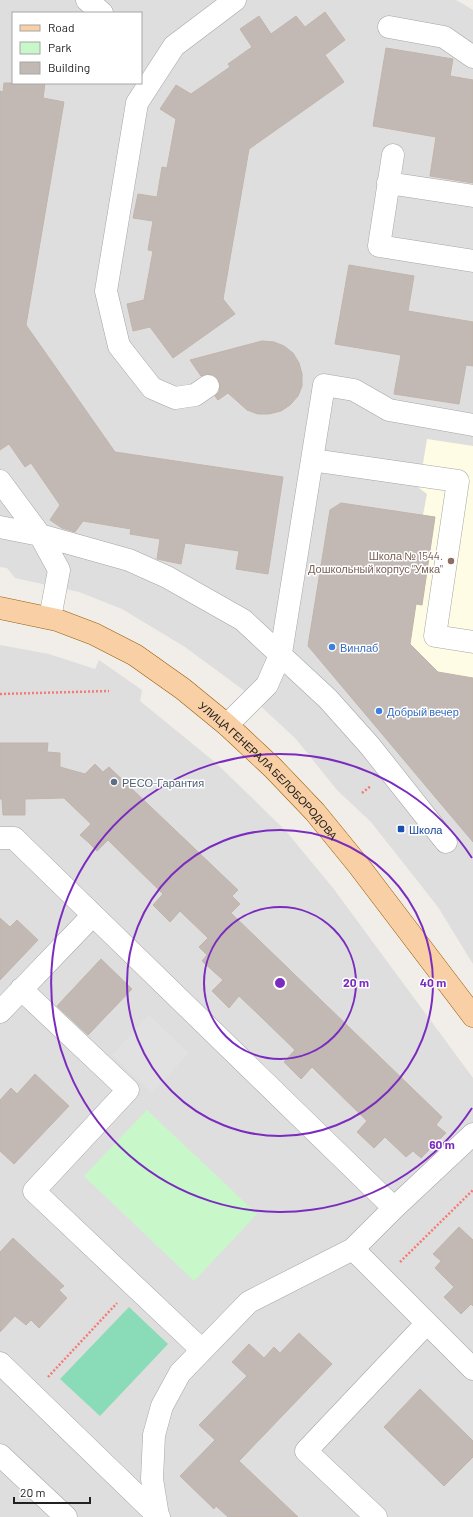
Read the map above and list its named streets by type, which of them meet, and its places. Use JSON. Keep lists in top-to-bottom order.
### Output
{
  "streets": {
    "main road": ["УЛИЦА ГЕНЕРАЛА БЕЛОБОРОДОВА"]
  },
  "places": {
    "other": [
      "Школа № 1544. Дошкольный корпус \"Умка\"",
      "Винлаб",
      "Добрый вечер",
      "РЕСО-Гарантия"
    ],
    "transit": ["Школа"]
  },
  "legend": ["Road", "Park", "Building"],
  "scale_bar": "20 m",
  "rings": ["20 m", "40 m", "60 m"]
}
